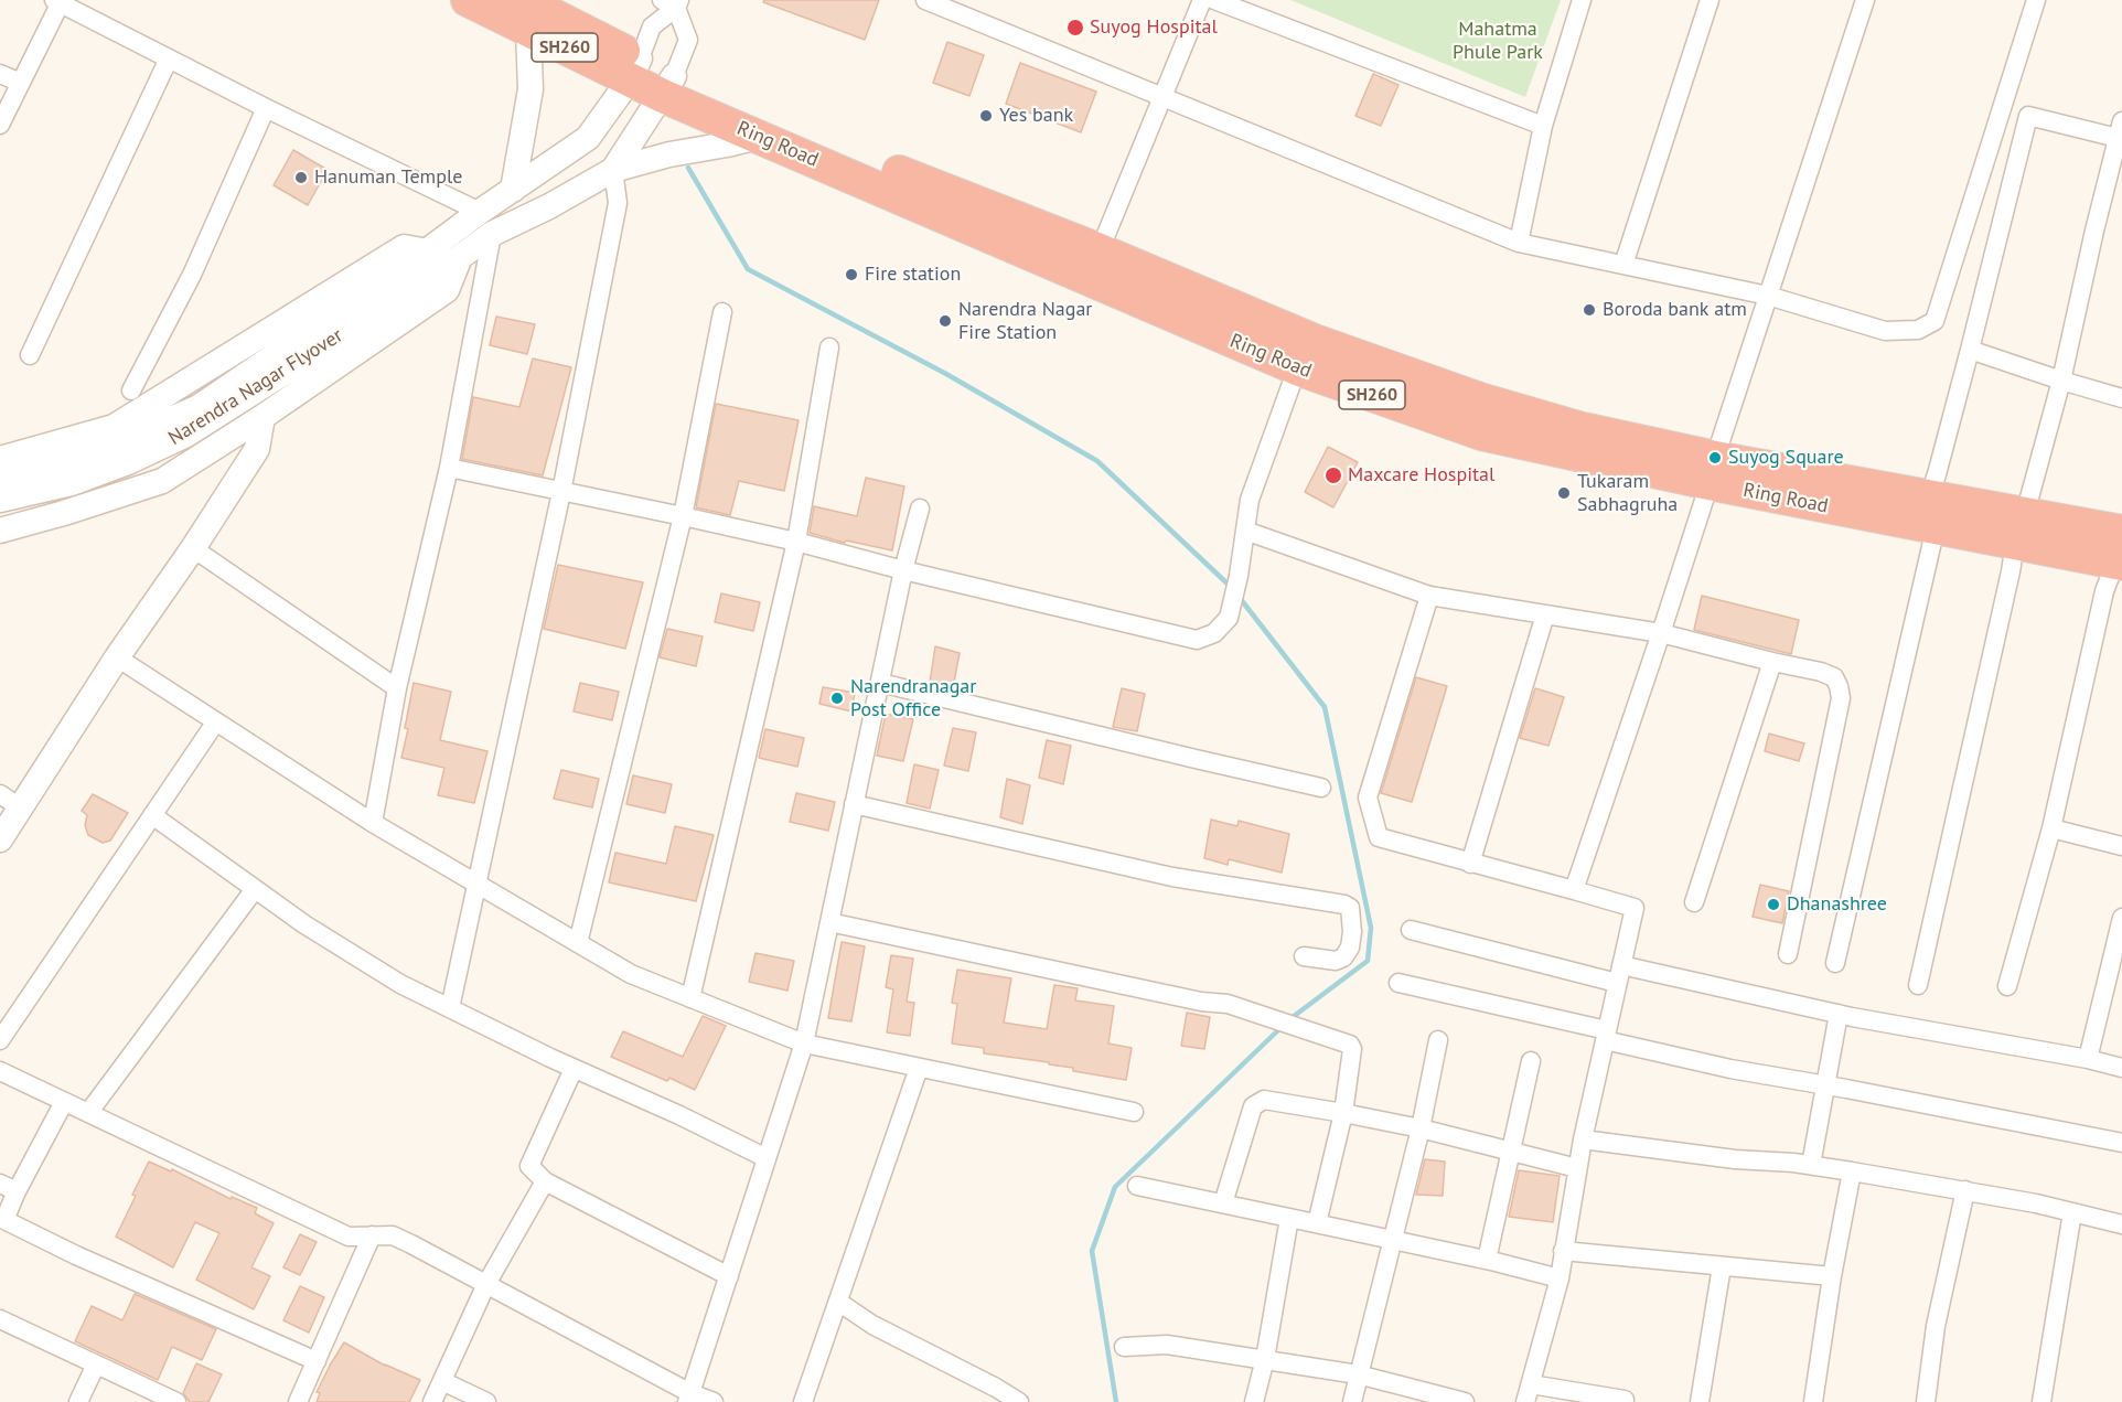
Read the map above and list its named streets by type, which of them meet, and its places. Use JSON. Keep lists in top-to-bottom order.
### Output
{
  "streets": {
    "highway": ["SH260", "Ring Road"],
    "main road": ["Narendra Nagar Flyover"]
  },
  "parks": ["Mahatma Phule Park"],
  "places": [
    "Suyog Hospital",
    "Yes bank",
    "Hanuman Temple",
    "Fire station",
    "Boroda bank atm",
    "Narendra Nagar Fire Station",
    "Suyog Square",
    "Maxcare Hospital",
    "Tukaram Sabhagruha",
    "Narendranagar Post Office",
    "Dhanashree"
  ]
}
